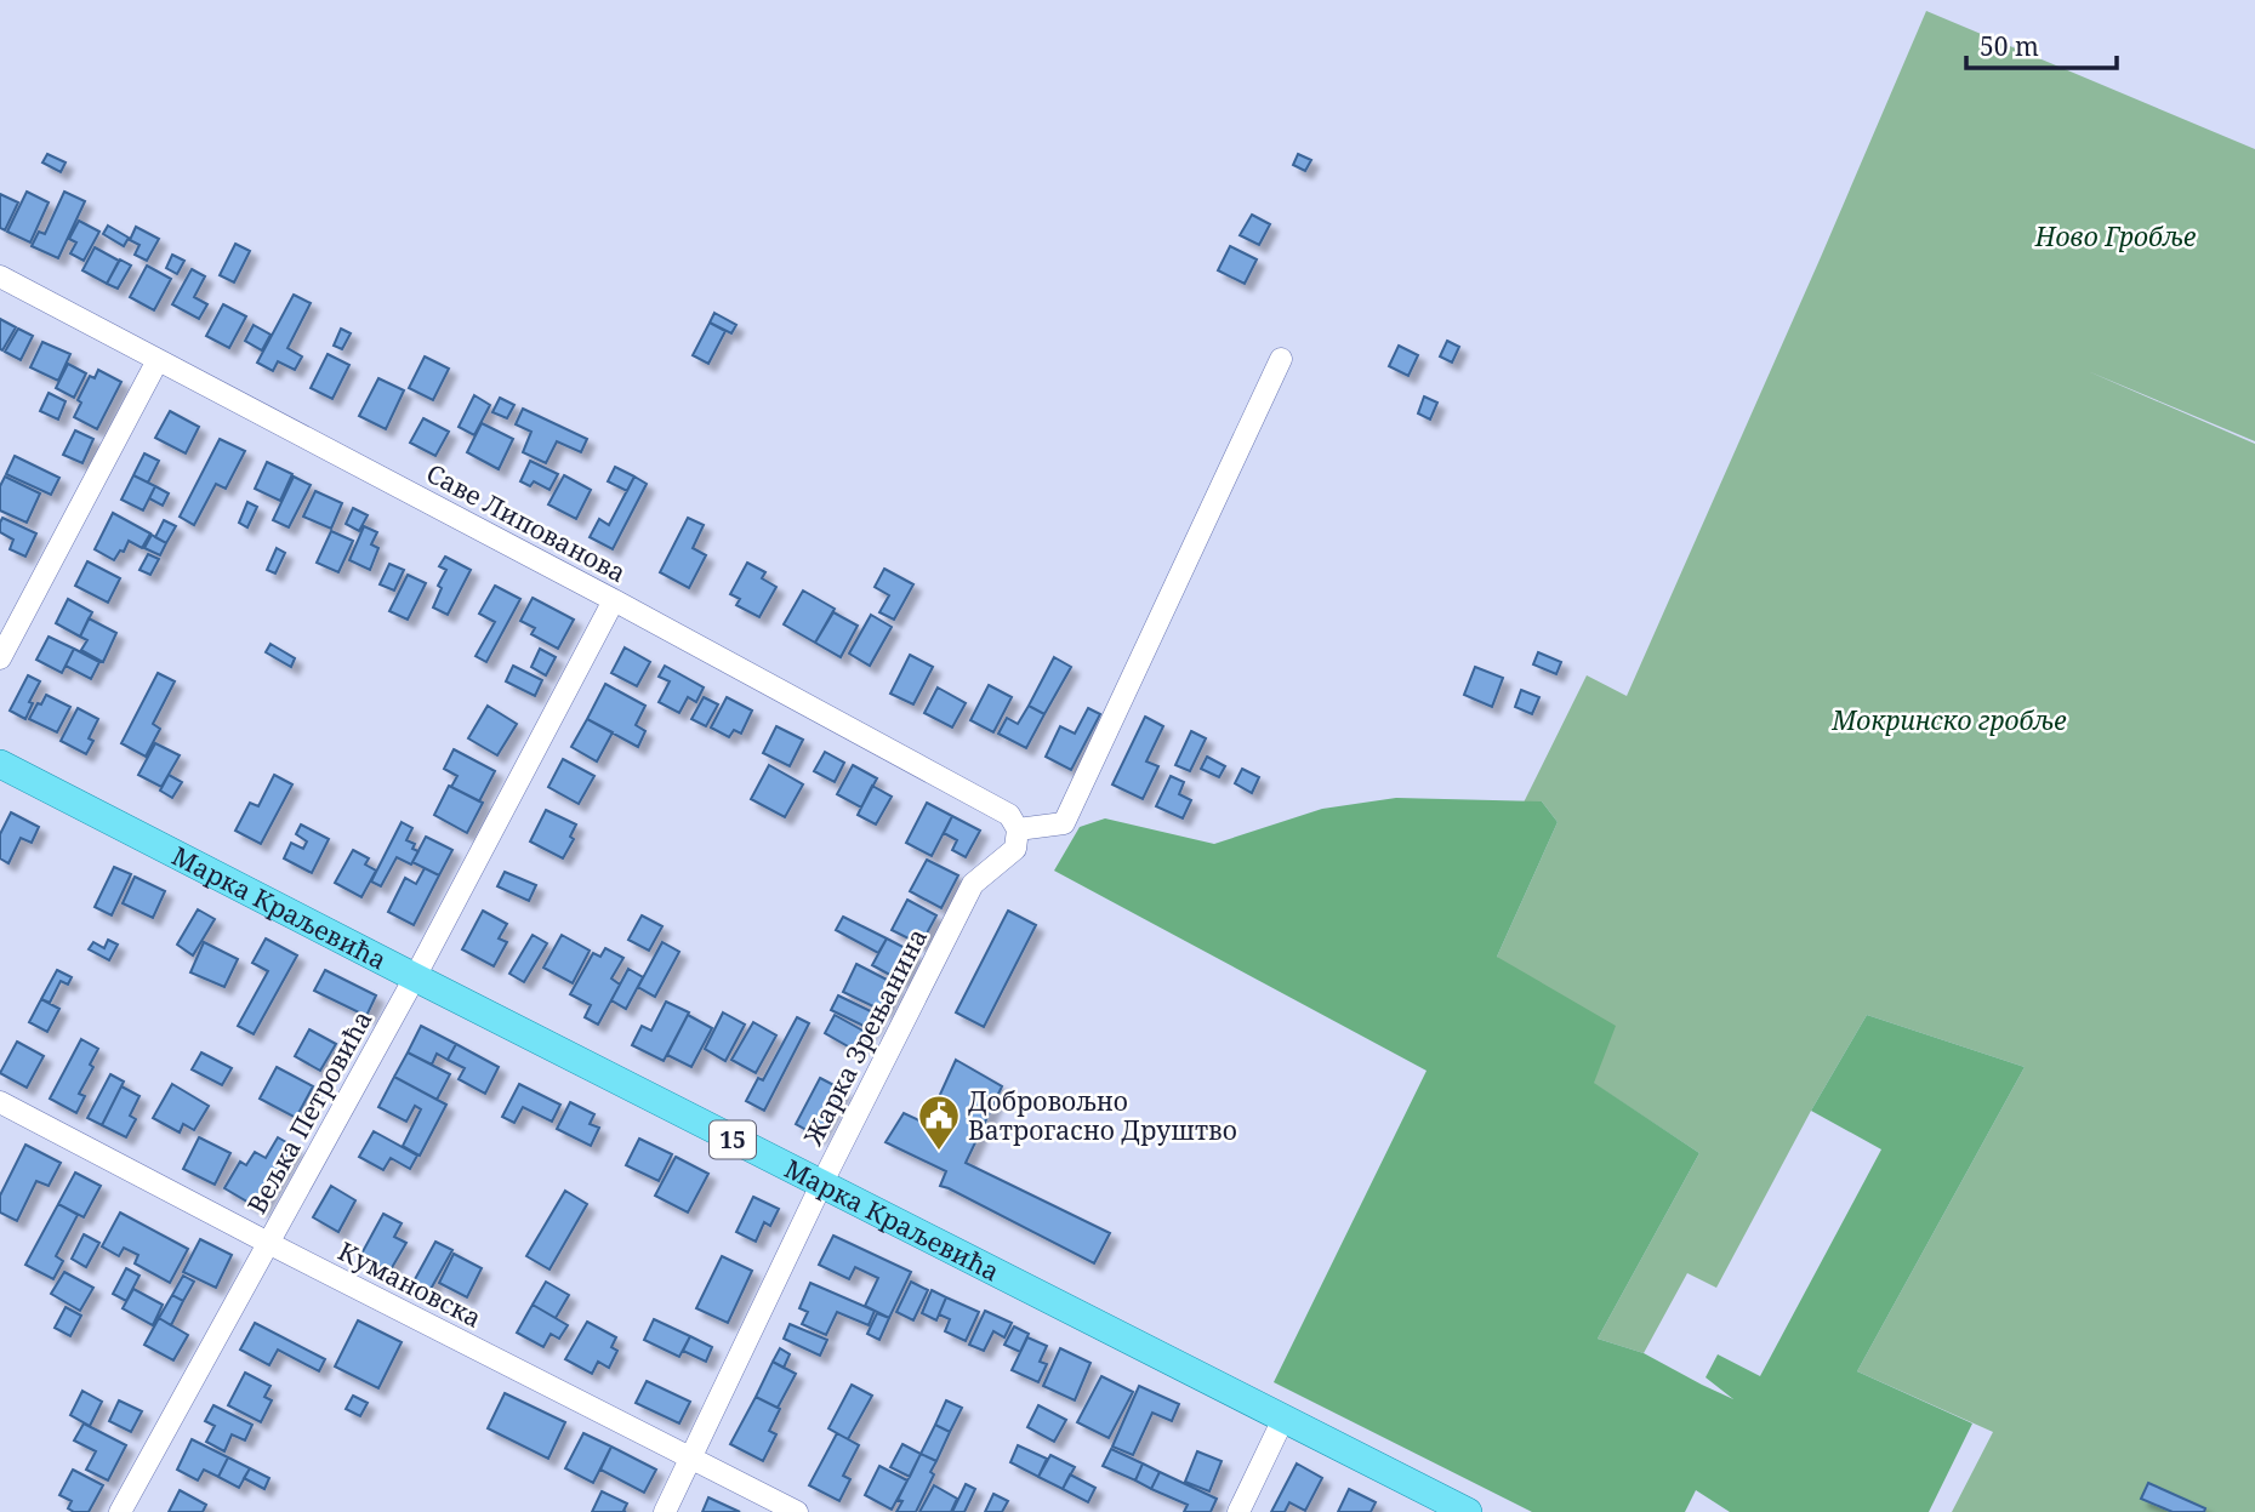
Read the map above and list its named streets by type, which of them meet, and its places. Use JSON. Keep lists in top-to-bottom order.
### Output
{
  "streets": {
    "main road": ["Марка Краљевића", "15"],
    "street": [
      "Саве Липованова",
      "Жарка Зрењанина",
      "Вељка Петровића",
      "Кумановска"
    ]
  },
  "crossings": [
    ["Саве Липованова", "Жарка Зрењанина"],
    ["Саве Липованова", "Вељка Петровића"],
    ["Марка Краљевића", "Жарка Зрењанина"],
    ["Марка Краљевића", "Вељка Петровића"],
    ["Жарка Зрењанина", "Кумановска"],
    ["Вељка Петровића", "Кумановска"]
  ],
  "parks": ["Ново Гробље", "Мокринско гробље"],
  "places": {
    "public building": ["Добровољно Ватрогасно Друштво"]
  },
  "scale_bar": "50 m"
}
